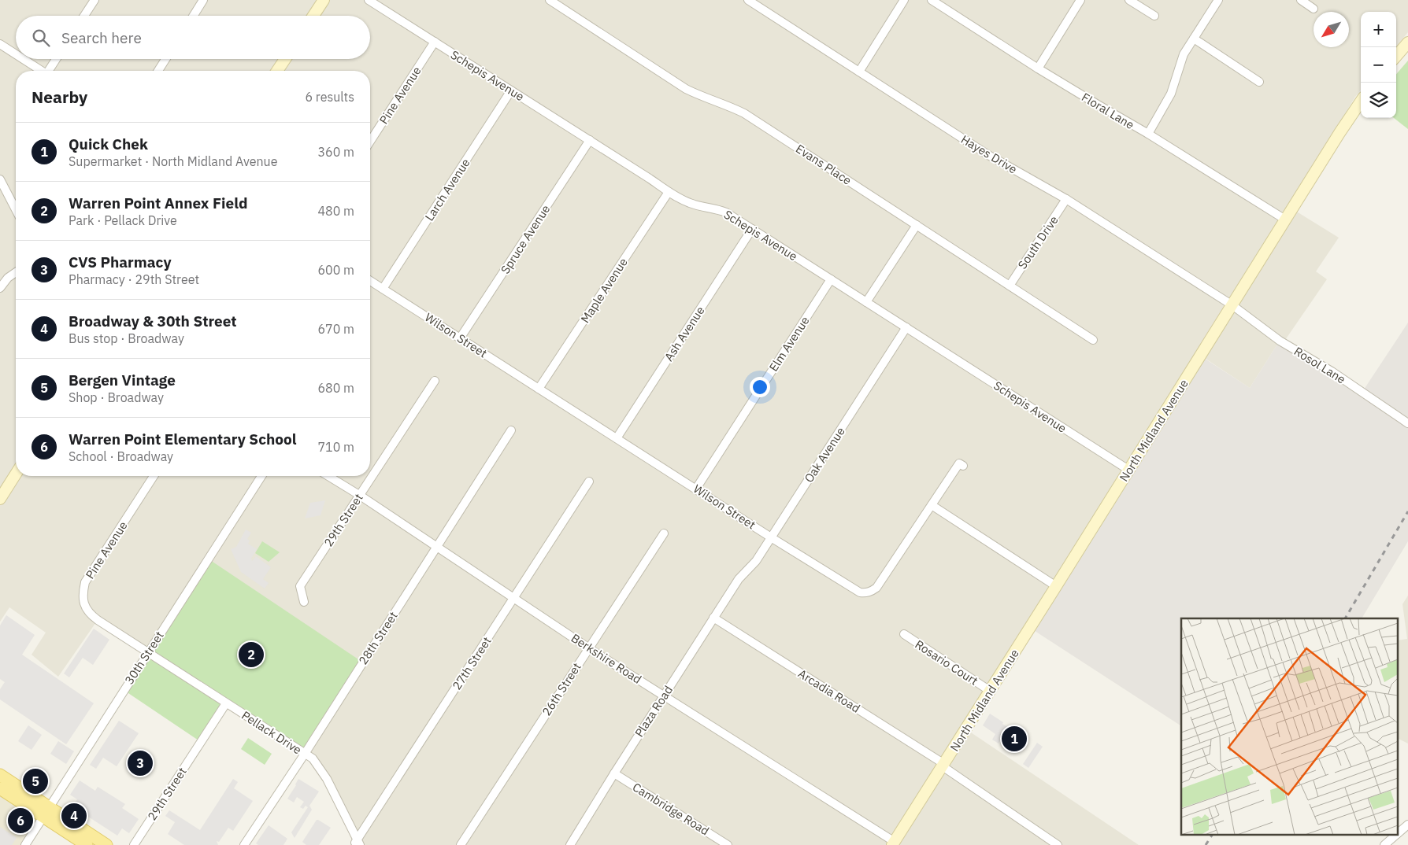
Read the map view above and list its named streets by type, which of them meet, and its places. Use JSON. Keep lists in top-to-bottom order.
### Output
{
  "streets": {
    "street": [
      "Schepis Avenue",
      "Pine Avenue",
      "Floral Lane",
      "Hayes Drive",
      "Evans Place",
      "Larch Avenue",
      "Spruce Avenue",
      "South Drive",
      "Maple Avenue",
      "Ash Avenue",
      "Wilson Street",
      "Elm Avenue",
      "Rosol Lane",
      "North Midland Avenue",
      "Oak Avenue",
      "29th Street",
      "28th Street",
      "30th Street",
      "Berkshire Road",
      "Rosario Court",
      "27th Street",
      "26th Street",
      "Arcadia Road",
      "Plaza Road",
      "Pellack Drive",
      "Cambridge Road"
    ]
  },
  "crossings": [
    ["Schepis Avenue", "Pine Avenue"],
    ["Schepis Avenue", "Larch Avenue"],
    ["Schepis Avenue", "Spruce Avenue"],
    ["Schepis Avenue", "Maple Avenue"],
    ["Schepis Avenue", "Ash Avenue"],
    ["Schepis Avenue", "Elm Avenue"],
    ["Schepis Avenue", "North Midland Avenue"],
    ["Schepis Avenue", "Oak Avenue"],
    ["Pine Avenue", "30th Street"],
    ["Pine Avenue", "Pellack Drive"],
    ["Floral Lane", "North Midland Avenue"],
    ["Hayes Drive", "South Drive"],
    ["Hayes Drive", "Rosol Lane"],
    ["Hayes Drive", "North Midland Avenue"],
    ["Evans Place", "South Drive"],
    ["Larch Avenue", "Wilson Street"],
    ["Spruce Avenue", "Wilson Street"],
    ["Maple Avenue", "Wilson Street"],
    ["Ash Avenue", "Wilson Street"],
    ["Wilson Street", "Elm Avenue"],
    ["Wilson Street", "Oak Avenue"],
    ["Rosol Lane", "North Midland Avenue"],
    ["North Midland Avenue", "Berkshire Road"],
    ["North Midland Avenue", "Rosario Court"],
    ["North Midland Avenue", "Arcadia Road"],
    ["Oak Avenue", "Plaza Road"],
    ["29th Street", "Berkshire Road"],
    ["29th Street", "Pellack Drive"],
    ["28th Street", "Berkshire Road"],
    ["28th Street", "Pellack Drive"],
    ["30th Street", "Pellack Drive"],
    ["Berkshire Road", "27th Street"],
    ["Berkshire Road", "26th Street"],
    ["Berkshire Road", "Plaza Road"],
    ["27th Street", "Pellack Drive"],
    ["Arcadia Road", "Plaza Road"],
    ["Plaza Road", "Cambridge Road"]
  ],
  "north": "bottom left",
  "page": {
    "map_buttons": ["+", "−"],
    "search": "Search here",
    "heading": ["Nearby", "6 results"],
    "list": [
      {
        "mark": "1",
        "name": "Quick Chek",
        "note": "Supermarket · North Midland Avenue",
        "value": "360 m"
      },
      {
        "mark": "2",
        "name": "Warren Point Annex Field",
        "note": "Park · Pellack Drive",
        "value": "480 m"
      },
      {
        "mark": "3",
        "name": "CVS Pharmacy",
        "note": "Pharmacy · 29th Street",
        "value": "600 m"
      },
      {
        "mark": "4",
        "name": "Broadway & 30th Street",
        "note": "Bus stop · Broadway",
        "value": "670 m"
      },
      {
        "mark": "5",
        "name": "Bergen Vintage",
        "note": "Shop · Broadway",
        "value": "680 m"
      },
      {
        "mark": "6",
        "name": "Warren Point Elementary School",
        "note": "School · Broadway",
        "value": "710 m"
      }
    ],
    "pins": [
      "2",
      "1",
      "3",
      "5",
      "4",
      "6"
    ]
  }
}
